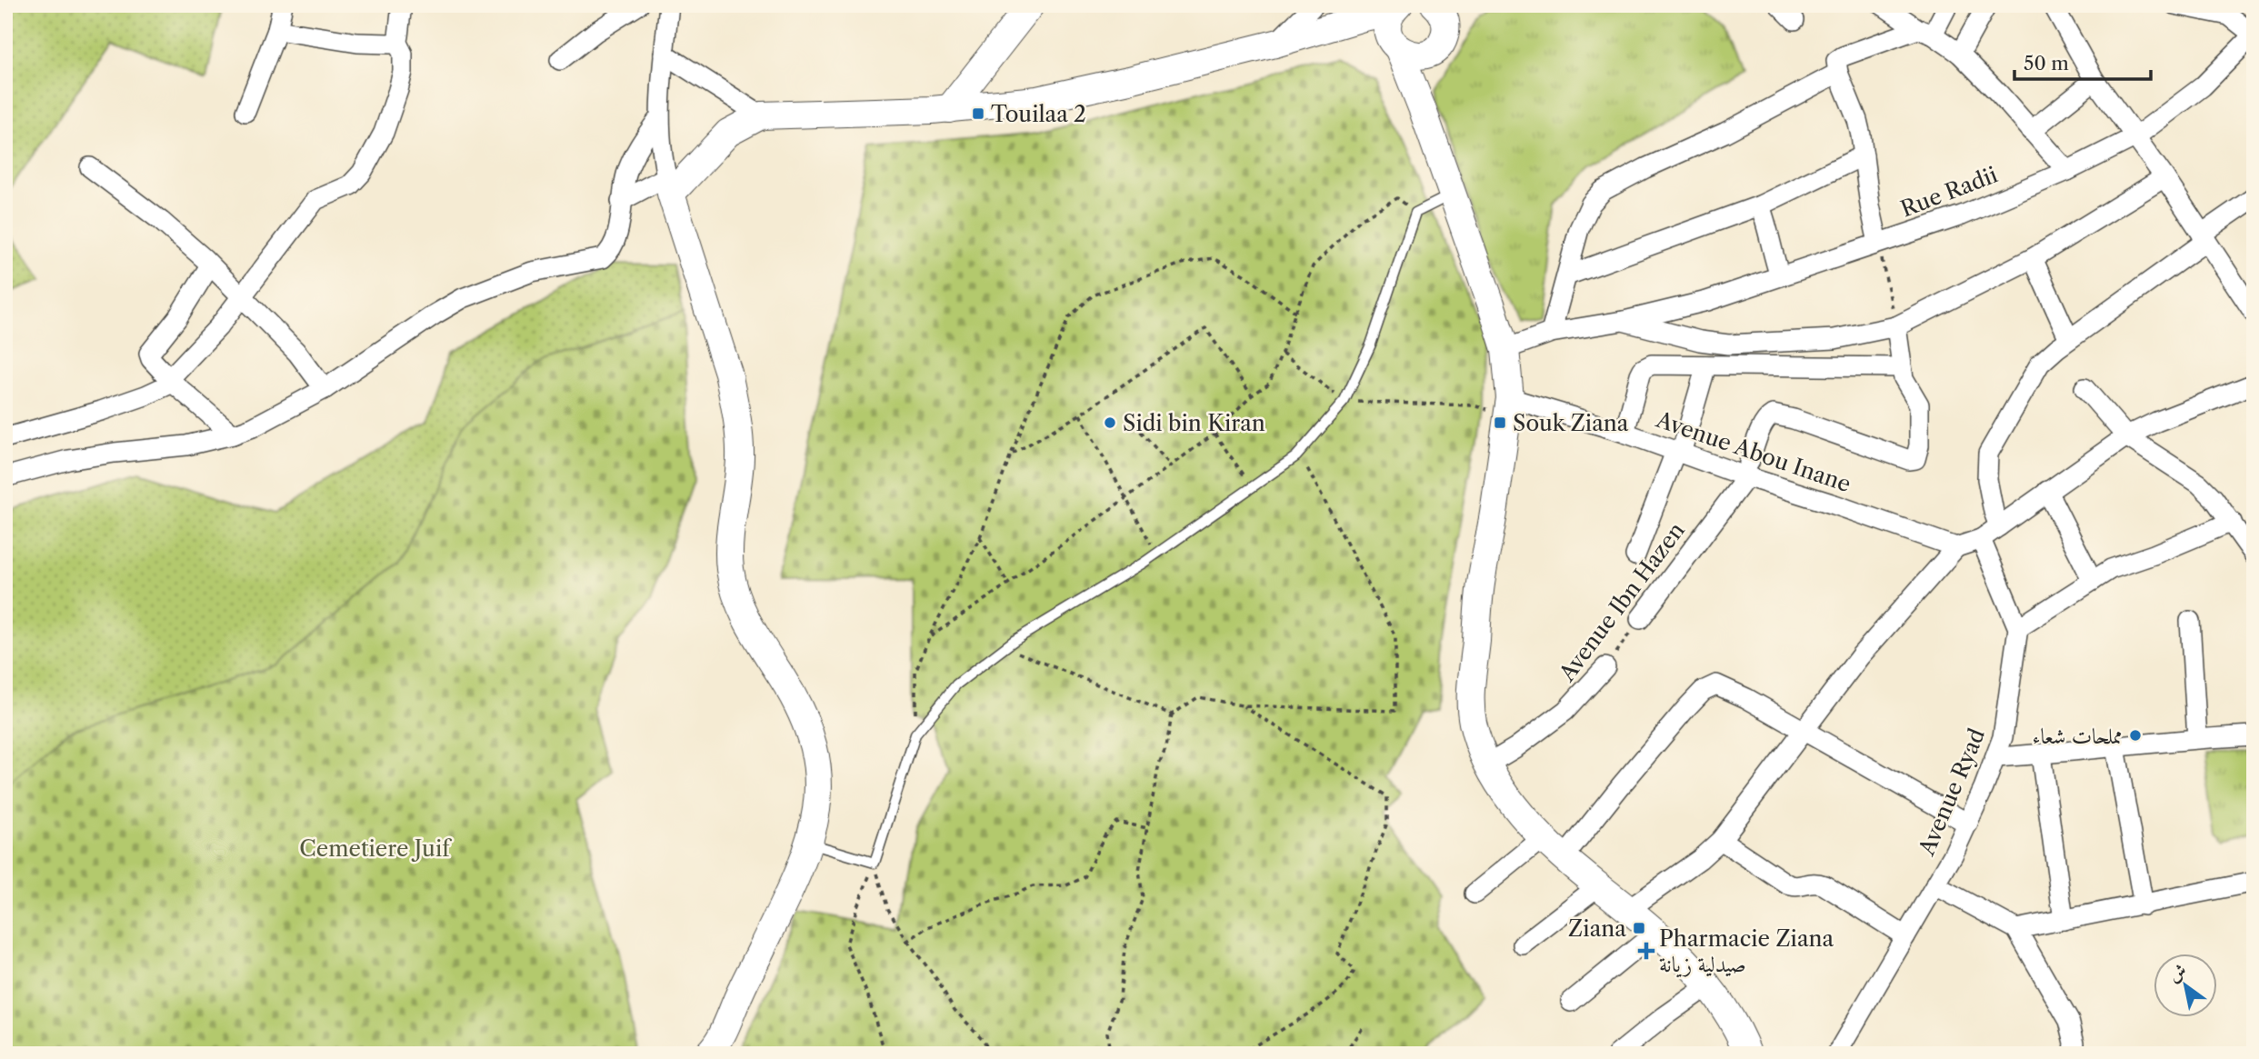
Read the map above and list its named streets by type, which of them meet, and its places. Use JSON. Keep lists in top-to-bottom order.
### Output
{
  "streets": {
    "street": [
      "Rue Radii",
      "Avenue Abou Inane",
      "Avenue Ibn Hazen",
      "Avenue Ryad"
    ]
  },
  "crossings": [
    ["Avenue Abou Inane", "Avenue Ibn Hazen"]
  ],
  "parks": ["Cemetiere Juif"],
  "places": {
    "transit": ["Touilaa 2", "Souk Ziana", "Ziana"],
    "other": ["Sidi bin Kiran", "مملحات شعاء"],
    "health": ["Pharmacie Ziana صيدلية زيانة"]
  },
  "scale_bar": "50 m",
  "north": "top left"
}
